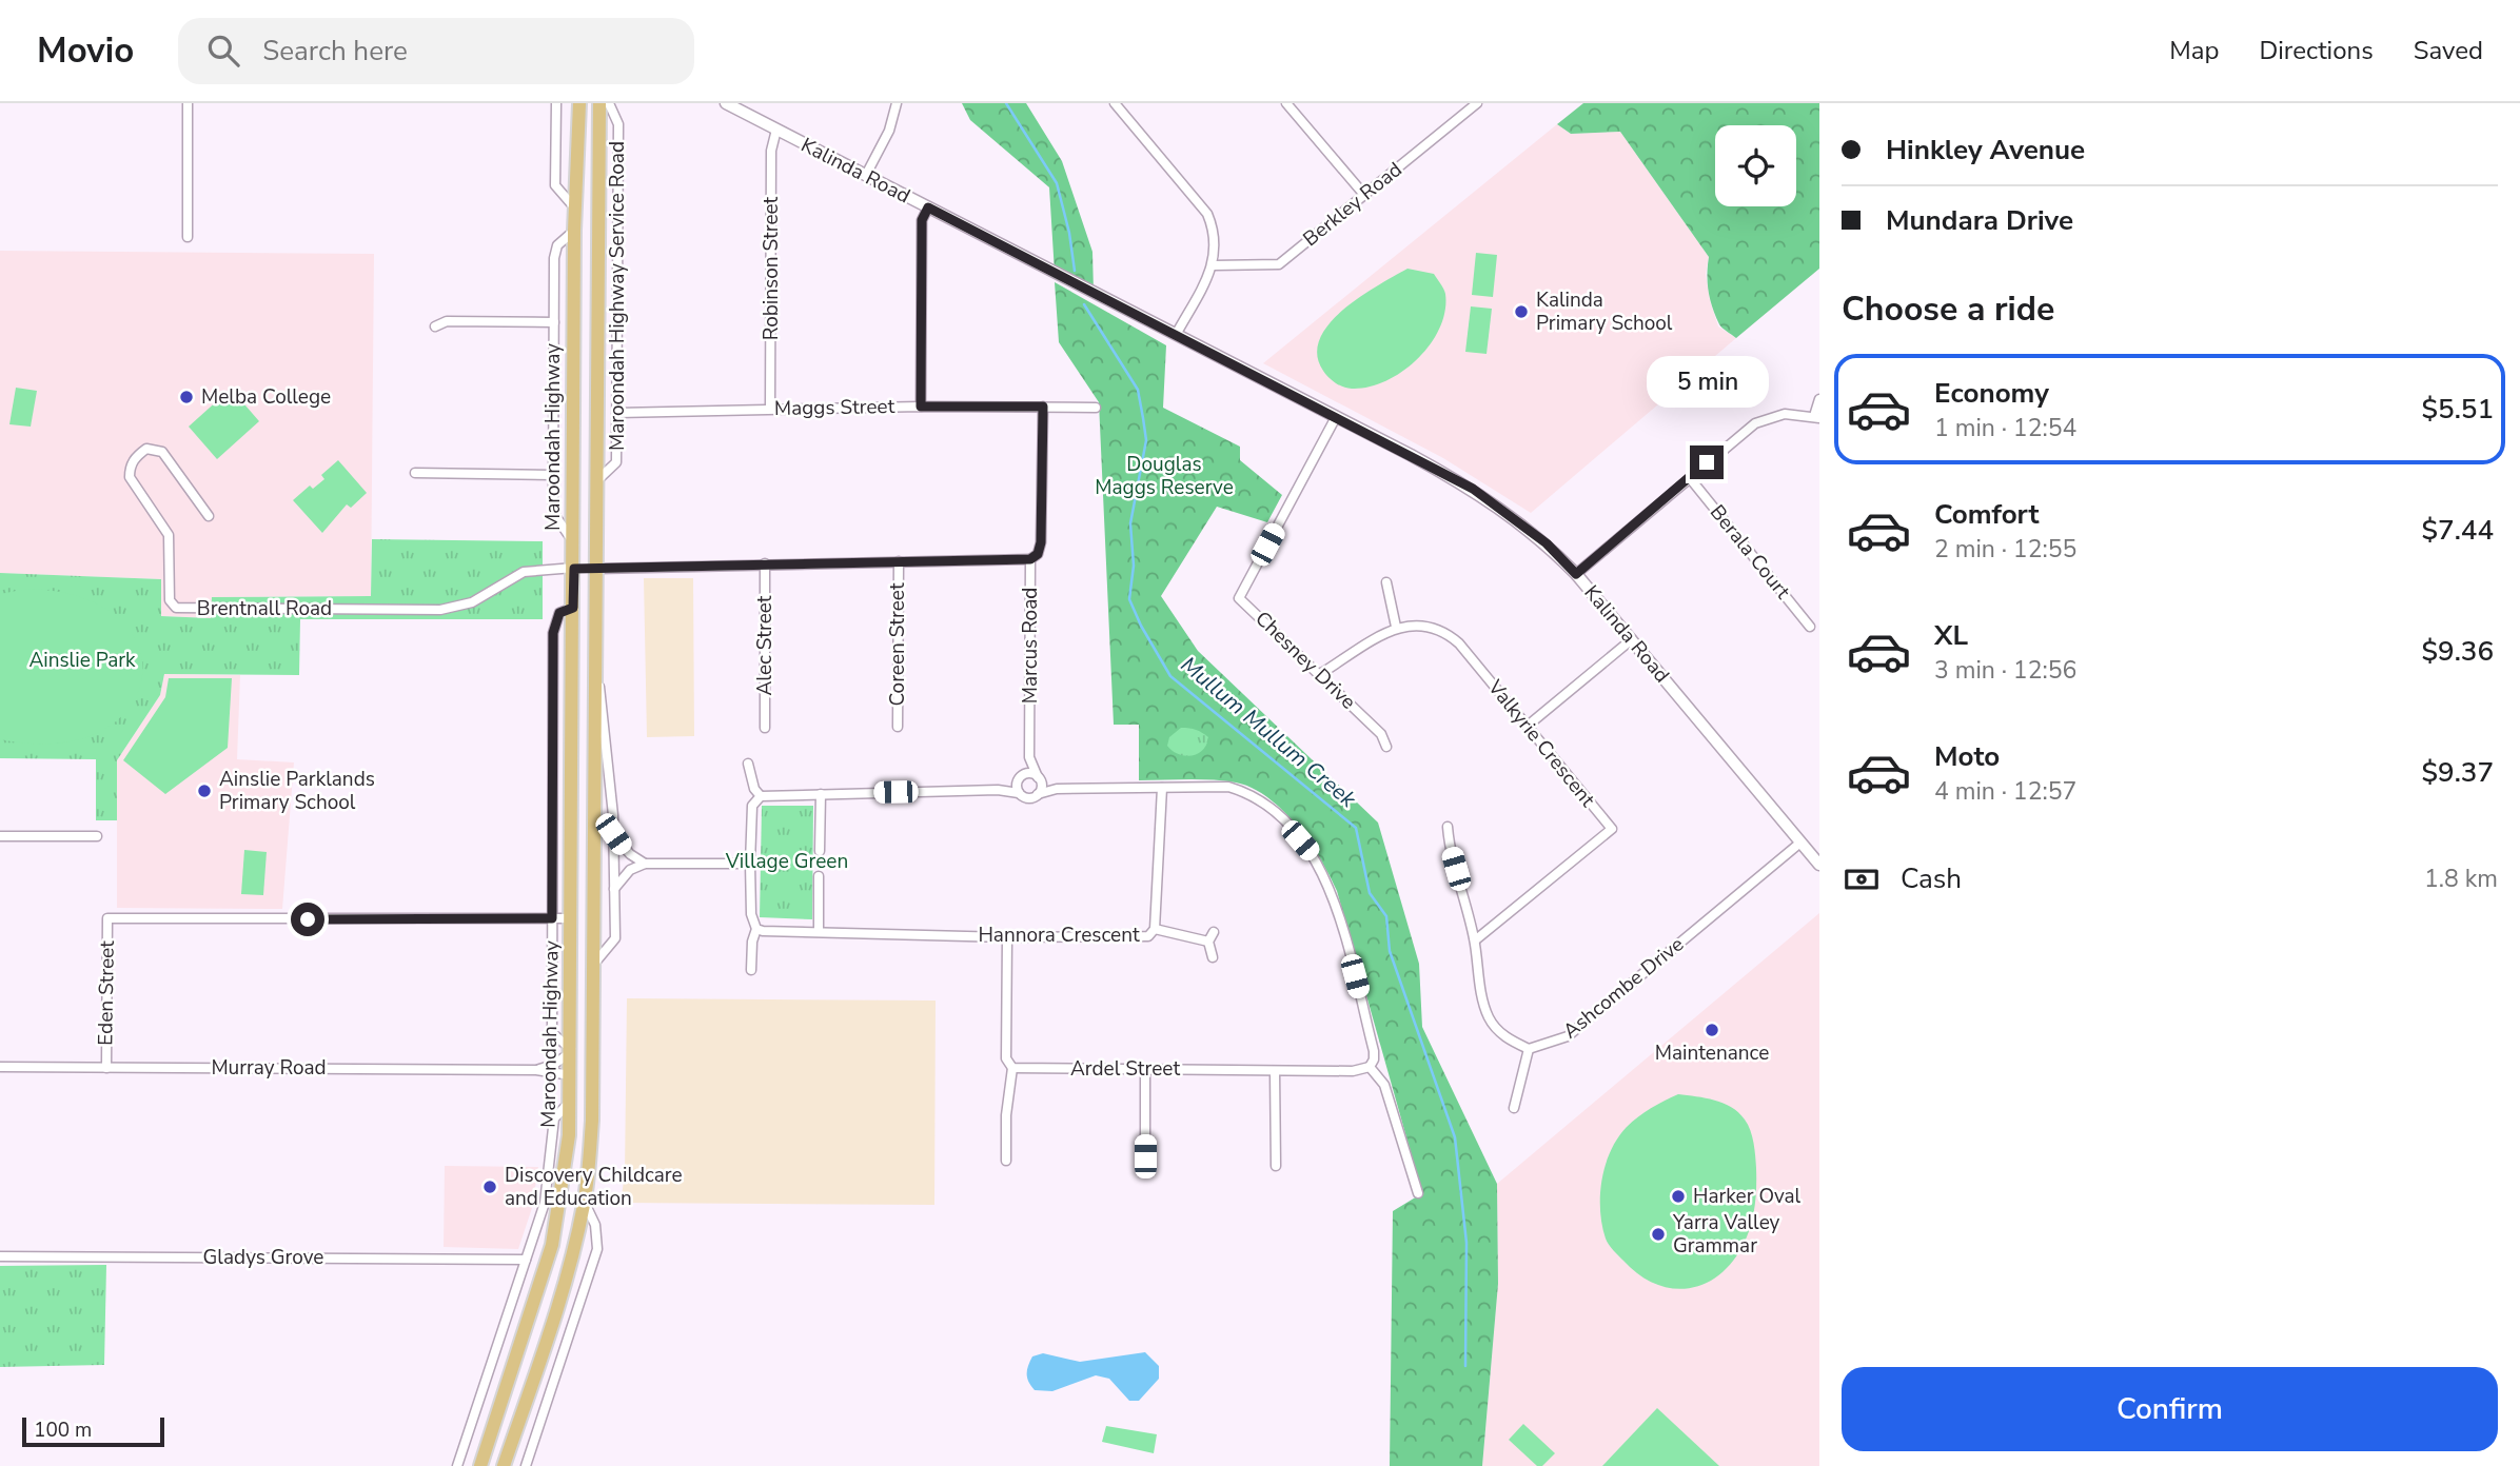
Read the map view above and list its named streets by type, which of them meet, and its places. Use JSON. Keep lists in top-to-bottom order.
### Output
{
  "streets": {
    "highway": ["Maroondah Highway"],
    "street": [
      "Kalinda Road",
      "Berkley Road",
      "Robinson Street",
      "Maroondah Highway Service Road",
      "Maggs Street",
      "Berala Court",
      "Brentnall Road",
      "Coreen Street",
      "Alec Street",
      "Marcus Road",
      "Chesney Drive",
      "Valkyrie Crescent",
      "Hannora Crescent",
      "Ashcombe Drive",
      "Eden Street",
      "Murray Road",
      "Ardel Street",
      "Gladys Grove"
    ]
  },
  "crossings": [
    ["Kalinda Road", "Robinson Street"],
    ["Kalinda Road", "Chesney Drive"],
    ["Kalinda Road", "Ashcombe Drive"],
    ["Robinson Street", "Maggs Street"],
    ["Maroondah Highway Service Road", "Maggs Street"],
    ["Maggs Street", "Marcus Road"],
    ["Maroondah Highway", "Brentnall Road"],
    ["Maroondah Highway", "Murray Road"],
    ["Eden Street", "Murray Road"]
  ],
  "water": ["Mullum Mullum Creek"],
  "parks": ["Douglas Maggs Reserve", "Ainslie Park", "Village Green"],
  "places": [
    "Kalinda Primary School",
    "Melba College",
    "Ainslie Parklands Primary School",
    "Maintenance",
    "Discovery Childcare and Education",
    "Harker Oval",
    "Yarra Valley Grammar"
  ],
  "scale_bar": "100 m",
  "page": {
    "header": "Movio",
    "search": "Search here",
    "nav": ["Map", "Directions", "Saved"],
    "banner": ["Hinkley Avenue", "Mundara Drive"],
    "heading": "Choose a ride",
    "list": [
      {
        "name": "Economy",
        "note": "1 min · 12:54",
        "value": "$5.51"
      },
      {
        "name": "Comfort",
        "note": "2 min · 12:55",
        "value": "$7.44"
      },
      {
        "name": "XL",
        "note": "3 min · 12:56",
        "value": "$9.36"
      },
      {
        "name": "Moto",
        "note": "4 min · 12:57",
        "value": "$9.37"
      }
    ],
    "bubble": "5 min",
    "pay": ["Cash", "1.8 km"],
    "buttons": "Confirm",
    "scale": "100 m"
  }
}
